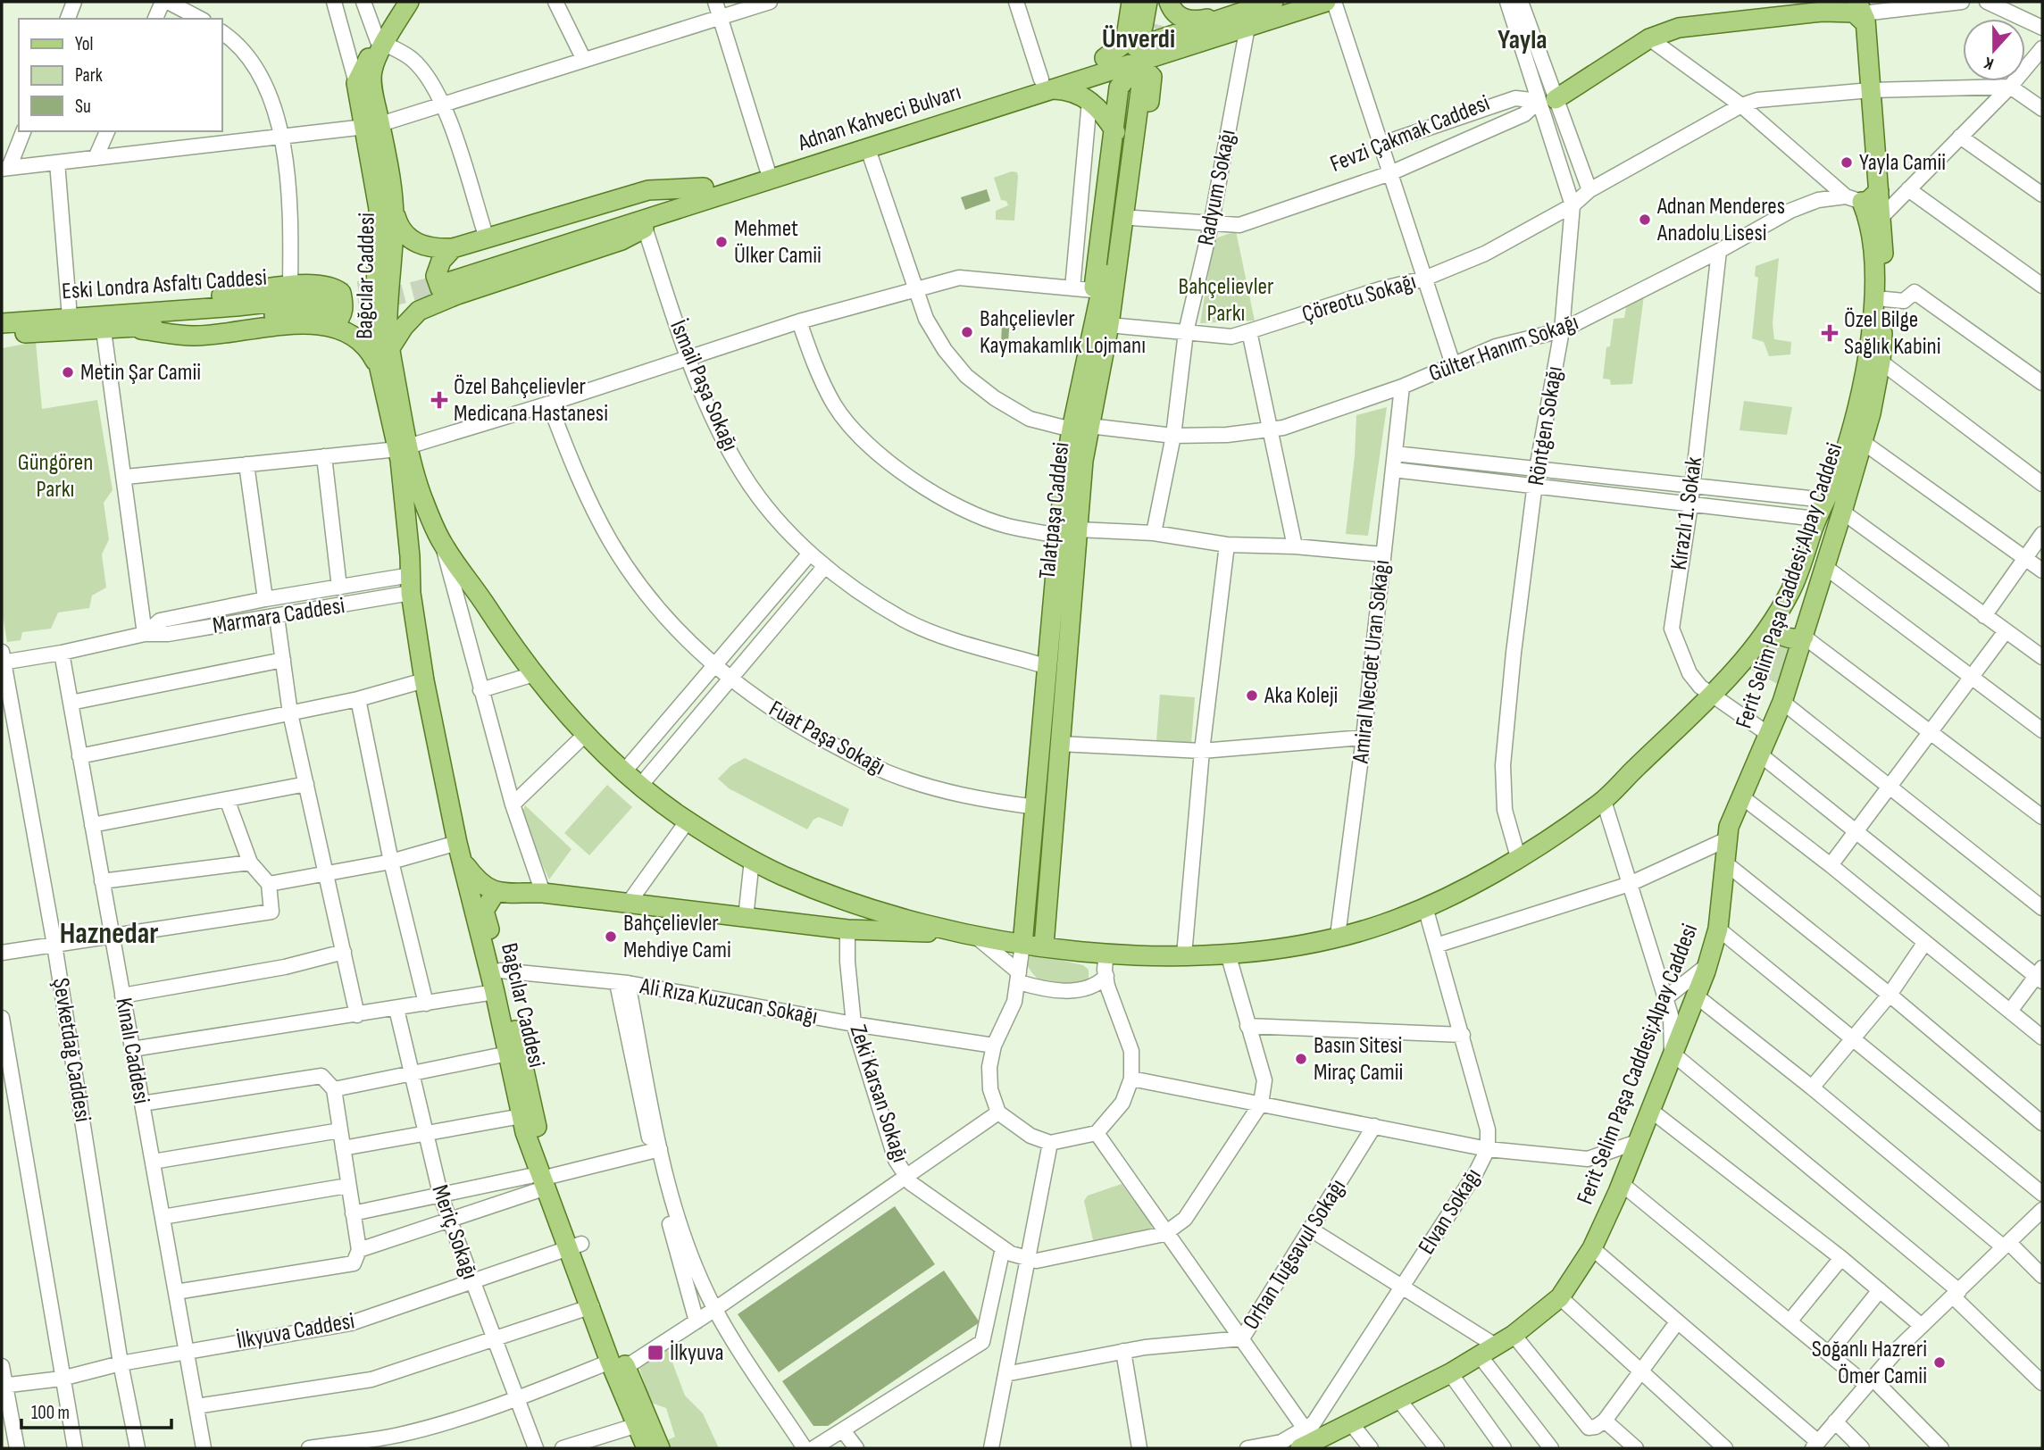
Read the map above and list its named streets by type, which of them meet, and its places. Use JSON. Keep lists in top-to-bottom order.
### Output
{
  "streets": {
    "main road": [
      "Adnan Kahveci Bulvarı",
      "Fevzi Çakmak Caddesi",
      "Bağcılar Caddesi",
      "Eski Londra Asfaltı Caddesi",
      "Talatpaşa Caddesi",
      "Ferit Selim Paşa Caddesi;Alpay Caddesi"
    ],
    "street": [
      "Radyum Sokağı",
      "Çöreotu Sokağı",
      "Gülter Hanım Sokağı",
      "İsmail Paşa Sokağı",
      "Röntgen Sokağı",
      "Kirazlı 1. Sokak",
      "Marmara Caddesi",
      "Amiral Necdet Uran Sokağı",
      "Fuat Paşa Sokağı",
      "Ali Rıza Kuzucan Sokağı",
      "Şevketdağ Caddesi",
      "Kınalı Caddesi",
      "Zeki Karsan Sokağı",
      "Elvan Sokağı",
      "Meriç Sokağı",
      "Orhan Tuğsavul Sokağı",
      "İlkyuva Caddesi"
    ]
  },
  "crossings": [
    ["Adnan Kahveci Bulvarı", "Radyum Sokağı"],
    ["Adnan Kahveci Bulvarı", "Gülter Hanım Sokağı"],
    ["Fevzi Çakmak Caddesi", "Radyum Sokağı"],
    ["Fevzi Çakmak Caddesi", "Röntgen Sokağı"],
    ["Fevzi Çakmak Caddesi", "Ferit Selim Paşa Caddesi;Alpay Caddesi"],
    ["Radyum Sokağı", "Çöreotu Sokağı"],
    ["Radyum Sokağı", "Gülter Hanım Sokağı"],
    ["Bağcılar Caddesi", "Marmara Caddesi"],
    ["Çöreotu Sokağı", "Röntgen Sokağı"],
    ["Çöreotu Sokağı", "Talatpaşa Caddesi"],
    ["Çöreotu Sokağı", "Ferit Selim Paşa Caddesi;Alpay Caddesi"],
    ["Gülter Hanım Sokağı", "Röntgen Sokağı"],
    ["Gülter Hanım Sokağı", "Talatpaşa Caddesi"],
    ["Gülter Hanım Sokağı", "Kirazlı 1. Sokak"],
    ["Gülter Hanım Sokağı", "Amiral Necdet Uran Sokağı"],
    ["İsmail Paşa Sokağı", "Talatpaşa Caddesi"],
    ["Talatpaşa Caddesi", "Fuat Paşa Sokağı"],
    ["Kirazlı 1. Sokak", "Ferit Selim Paşa Caddesi;Alpay Caddesi"],
    ["Ferit Selim Paşa Caddesi;Alpay Caddesi", "Elvan Sokağı"],
    ["Ali Rıza Kuzucan Sokağı", "Zeki Karsan Sokağı"],
    ["Şevketdağ Caddesi", "İlkyuva Caddesi"],
    ["Kınalı Caddesi", "İlkyuva Caddesi"],
    ["Meriç Sokağı", "İlkyuva Caddesi"]
  ],
  "districts": ["Ünverdi", "Yayla", "Haznedar"],
  "parks": ["Bahçelievler Parkı", "Güngören Parkı"],
  "places": {
    "other": [
      "Yayla Camii",
      "Adnan Menderes Anadolu Lisesi",
      "Mehmet Ülker Camii",
      "Bahçelievler Kaymakamlık Lojmanı",
      "Metin Şar Camii",
      "Aka Koleji",
      "Bahçelievler Mehdiye Cami",
      "Basın Sitesi Miraç Camii",
      "Soğanlı Hazreri Ömer Camii"
    ],
    "health": ["Özel Bilge Sağlık Kabini", "Özel Bahçelievler Medicana Hastanesi"],
    "transit": ["İlkyuva"]
  },
  "legend": ["Yol", "Park", "Su"],
  "scale_bar": "100 m",
  "north": "bottom"
}
